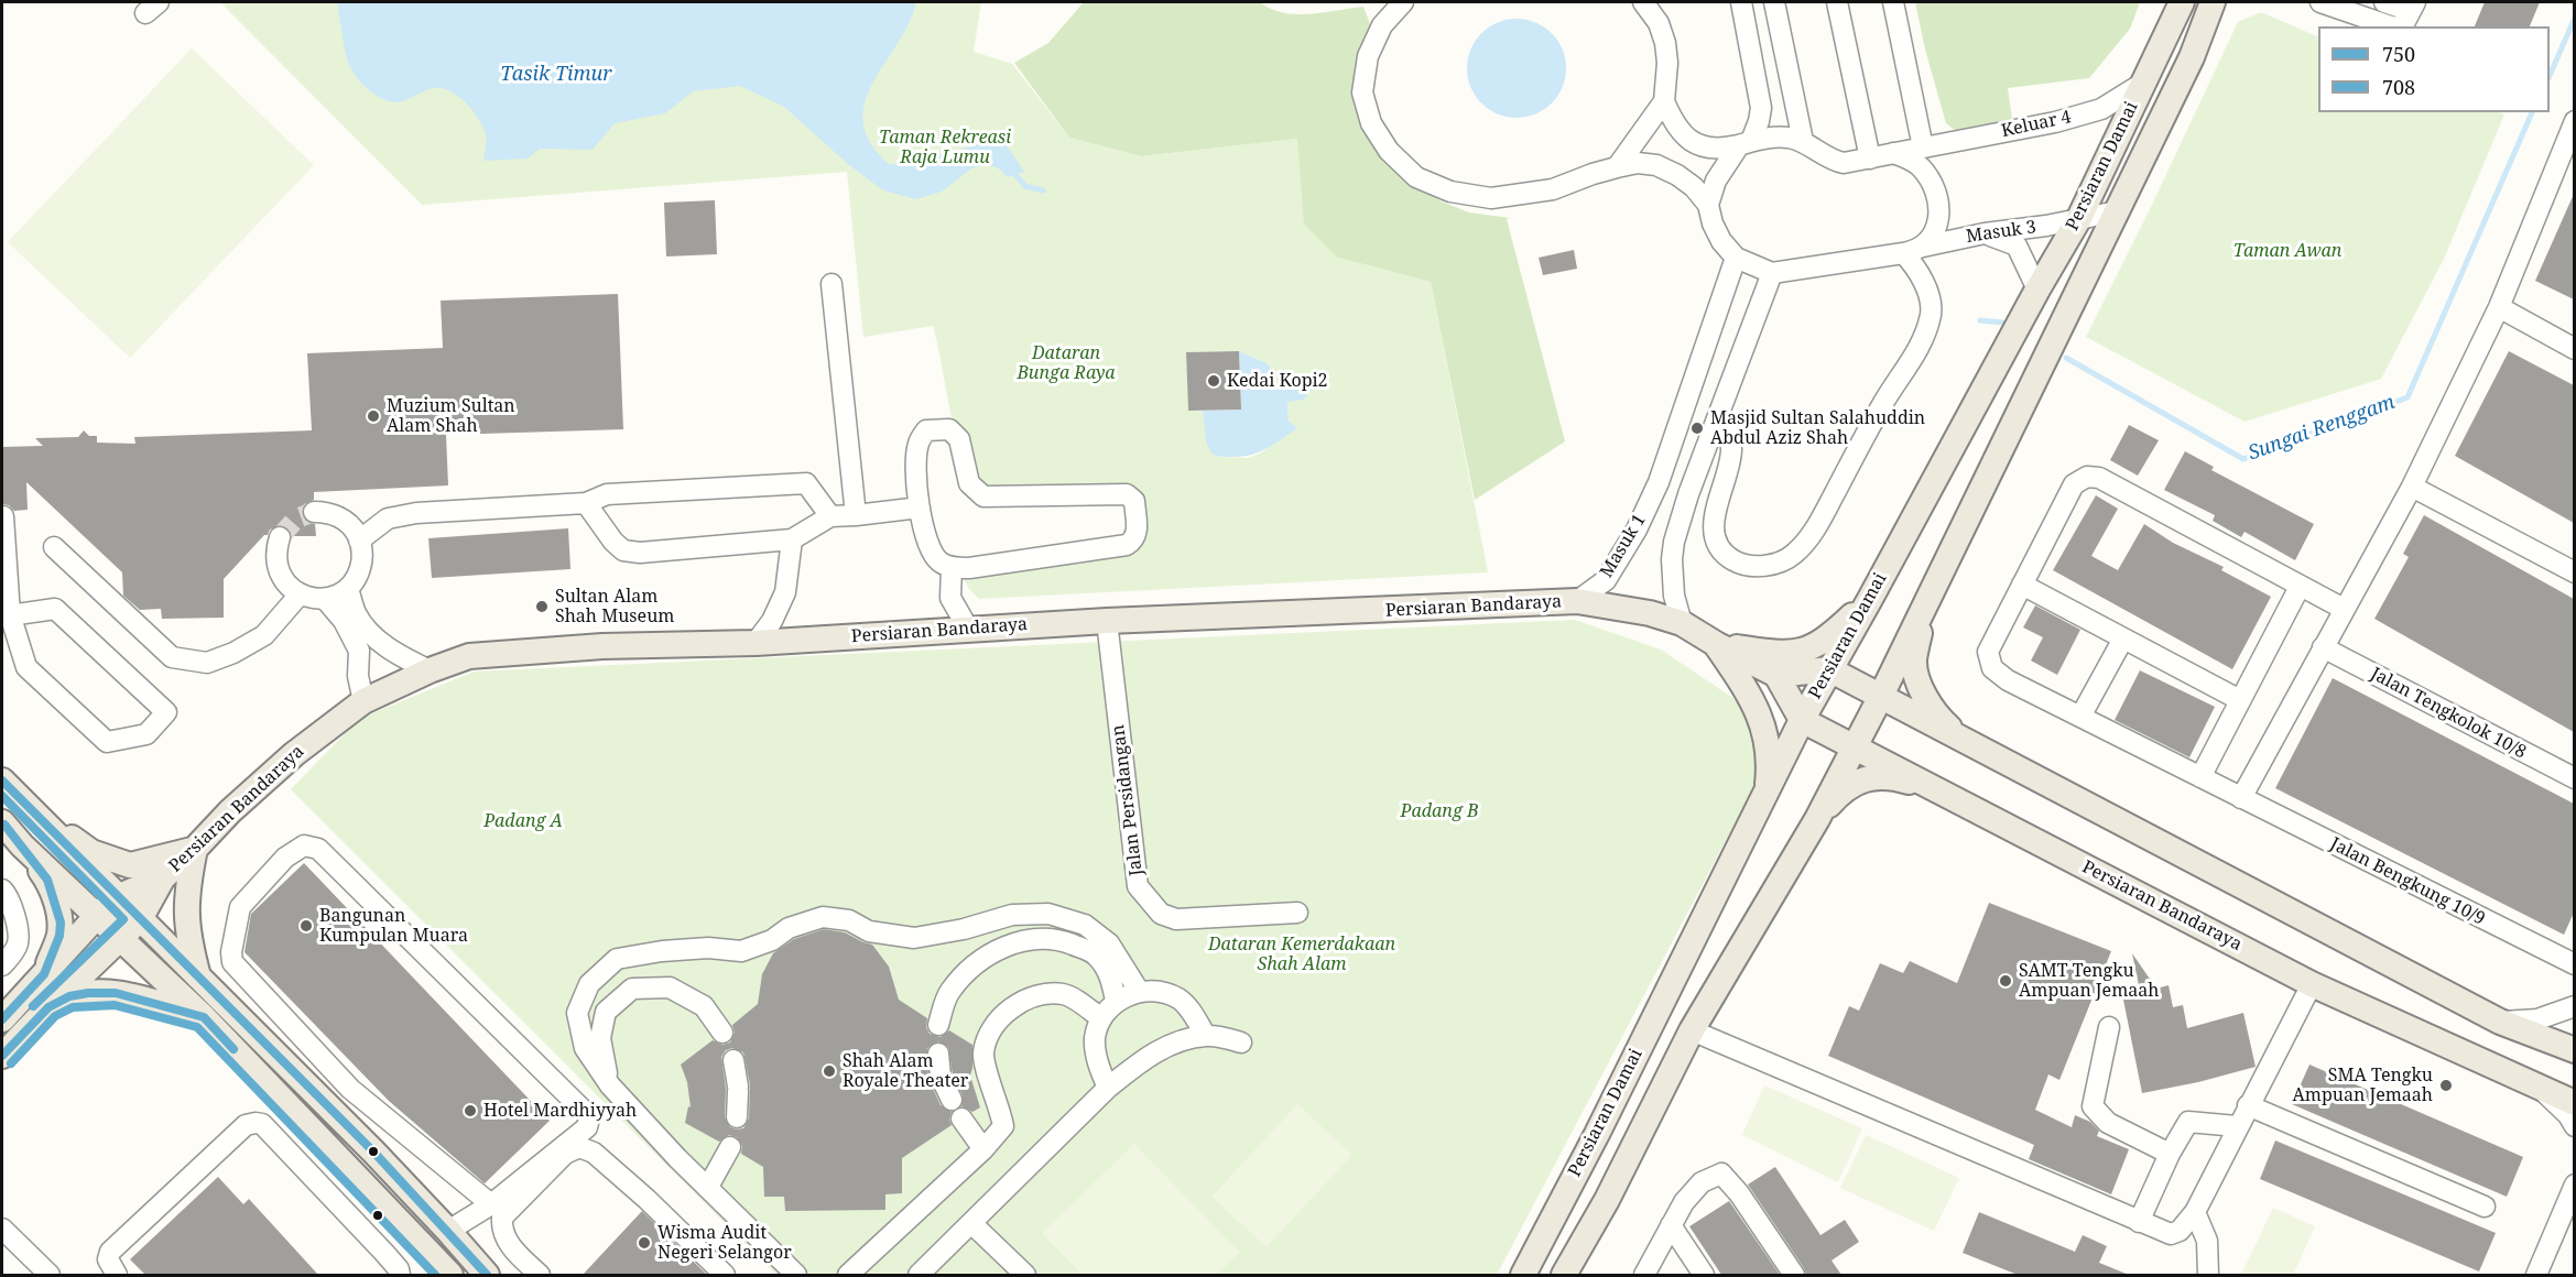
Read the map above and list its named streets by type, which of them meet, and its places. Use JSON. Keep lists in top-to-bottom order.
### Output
{
  "streets": {
    "main road": ["Persiaran Damai", "Persiaran Bandaraya"],
    "street": [
      "Keluar 4",
      "Masuk 3",
      "Masuk 1",
      "Jalan Tengkolok 10/8",
      "Jalan Persidangan",
      "Jalan Bengkung 10/9"
    ]
  },
  "crossings": [
    ["Keluar 4", "Persiaran Damai"],
    ["Persiaran Damai", "Masuk 3"],
    ["Persiaran Damai", "Persiaran Bandaraya"],
    ["Masuk 1", "Persiaran Bandaraya"],
    ["Persiaran Bandaraya", "Jalan Persidangan"]
  ],
  "water": ["Tasik Timur", "Sungai Renggam"],
  "parks": [
    "Taman Rekreasi Raja Lumu",
    "Taman Awan",
    "Dataran Bunga Raya",
    "Padang B",
    "Padang A",
    "Dataran Kemerdakaan Shah Alam"
  ],
  "places": [
    "Kedai Kopi2",
    "Muzium Sultan Alam Shah",
    "Masjid Sultan Salahuddin Abdul Aziz Shah",
    "Sultan Alam Shah Museum",
    "Bangunan Kumpulan Muara",
    "SAMT Tengku Ampuan Jemaah",
    "Shah Alam Royale Theater",
    "SMA Tengku Ampuan Jemaah",
    "Hotel Mardhiyyah",
    "Wisma Audit Negeri Selangor"
  ],
  "lines": ["transit line 750", "transit line 708"],
  "legend": ["750", "708"]
}
